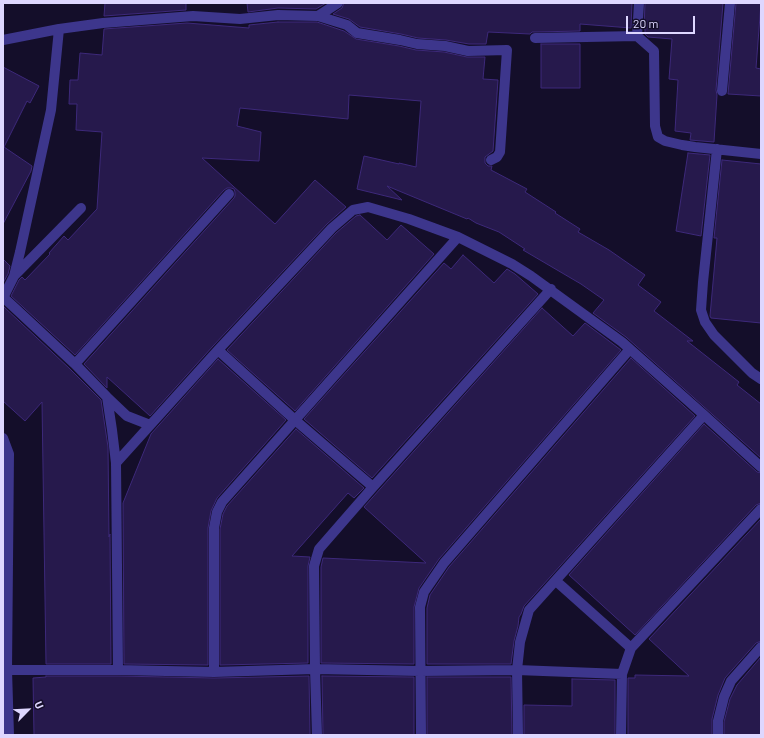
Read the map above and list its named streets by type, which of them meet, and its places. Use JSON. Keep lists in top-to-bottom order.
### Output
{
  "scale_bar": "20 m",
  "north": "top right"
}
